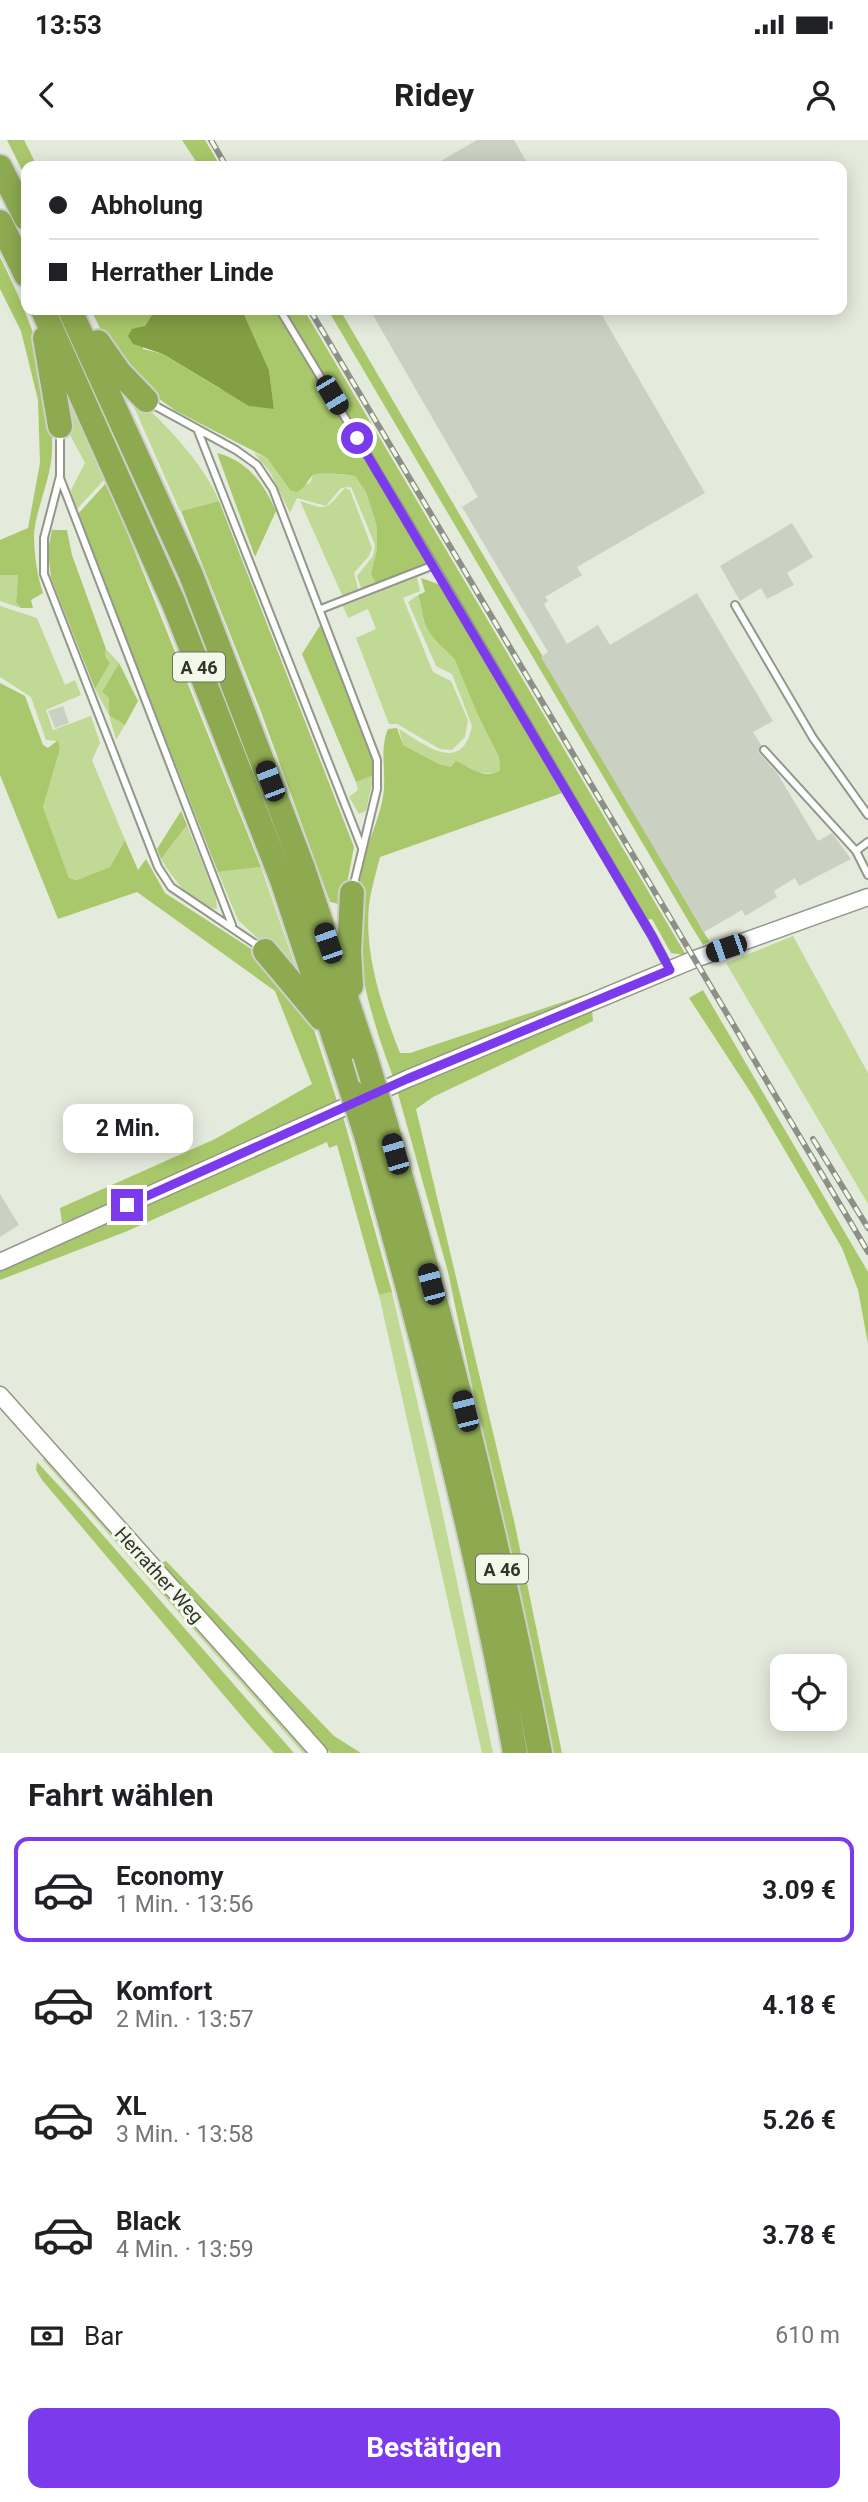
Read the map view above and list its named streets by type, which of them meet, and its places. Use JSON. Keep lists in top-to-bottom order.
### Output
{
  "streets": {
    "highway": ["A 46"],
    "street": ["Herrather Weg"]
  },
  "page": {
    "status": "13:53",
    "header": "Ridey",
    "banner": ["Abholung", "Herrather Linde"],
    "bubble": "2 Min.",
    "heading": "Fahrt wählen",
    "list": [
      {
        "name": "Economy",
        "note": "1 Min. · 13:56",
        "value": "3.09 €"
      },
      {
        "name": "Komfort",
        "note": "2 Min. · 13:57",
        "value": "4.18 €"
      },
      {
        "name": "XL",
        "note": "3 Min. · 13:58",
        "value": "5.26 €"
      },
      {
        "name": "Black",
        "note": "4 Min. · 13:59",
        "value": "3.78 €"
      }
    ],
    "pay": ["Bar", "610 m"],
    "buttons": "Bestätigen"
  }
}
